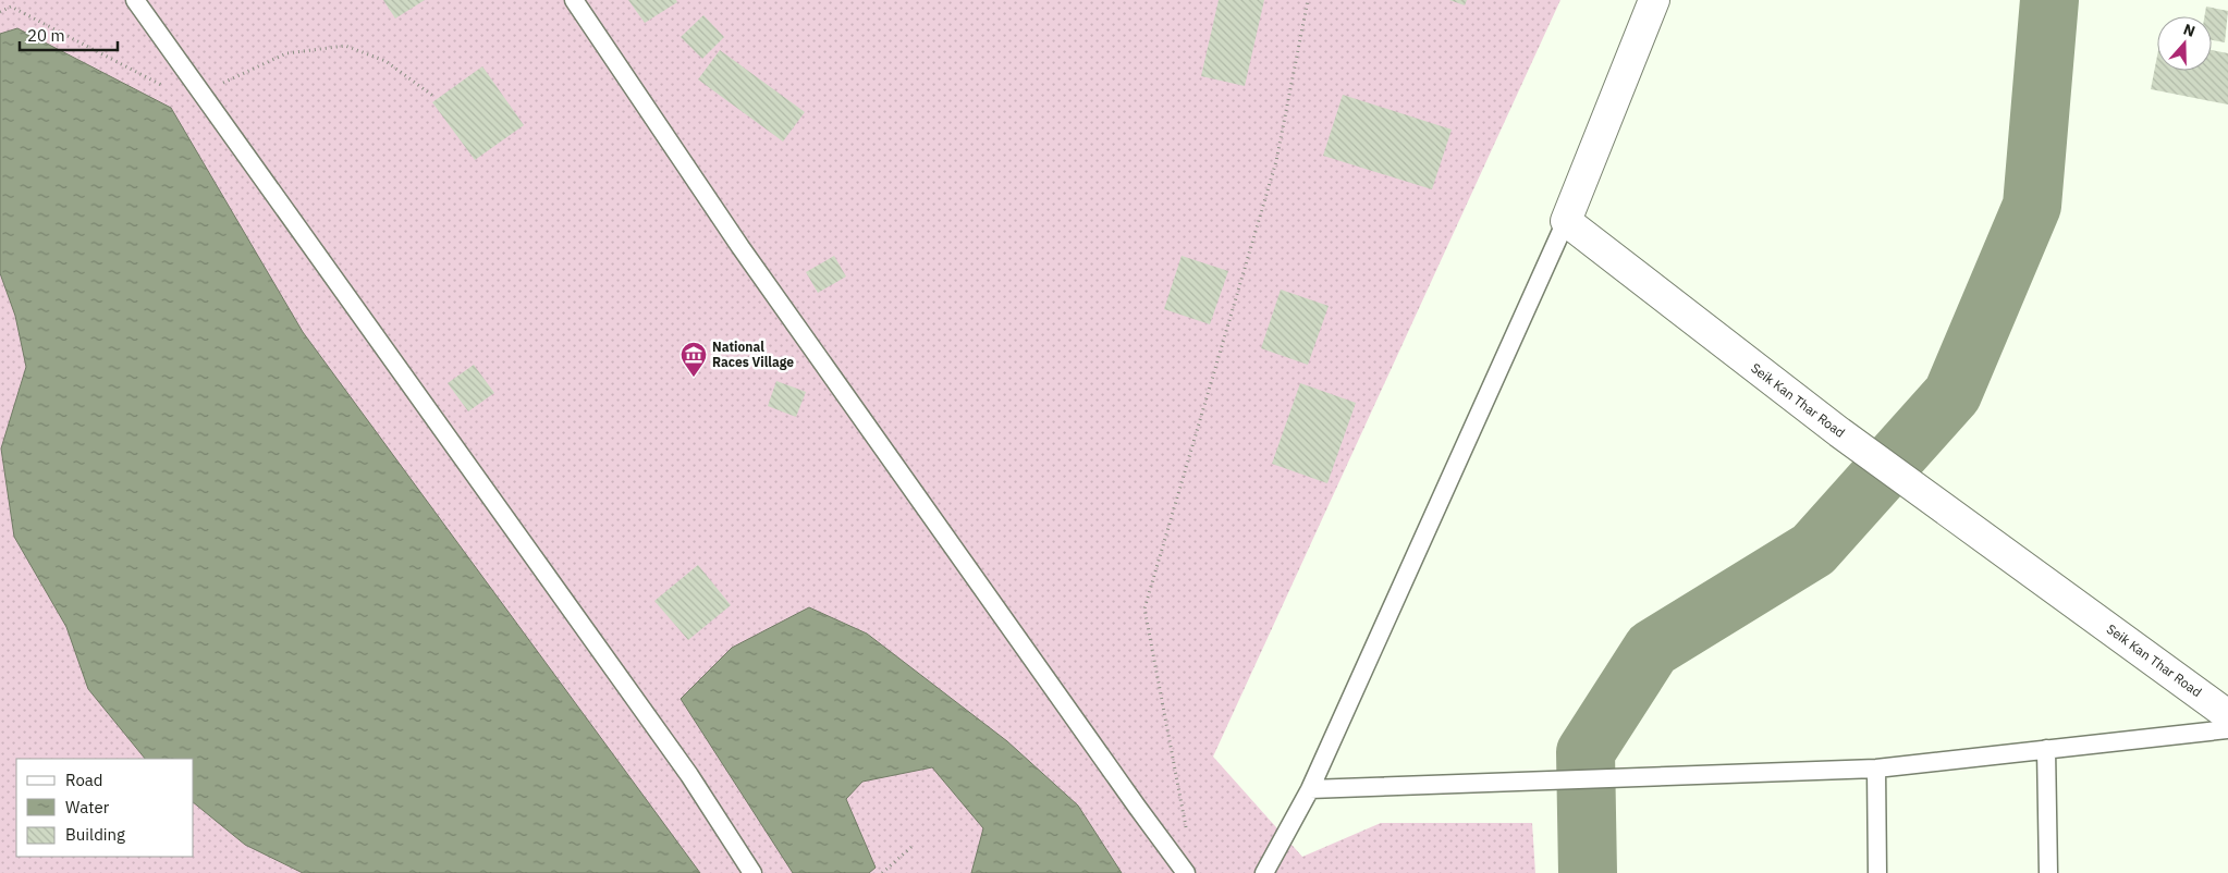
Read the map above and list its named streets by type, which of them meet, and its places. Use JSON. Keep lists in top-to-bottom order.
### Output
{
  "streets": {
    "street": ["Seik Kan Thar Road"]
  },
  "places": {
    "museum": ["National Races Village"]
  },
  "legend": ["Road", "Water", "Building"],
  "scale_bar": "20 m",
  "north": "top"
}
